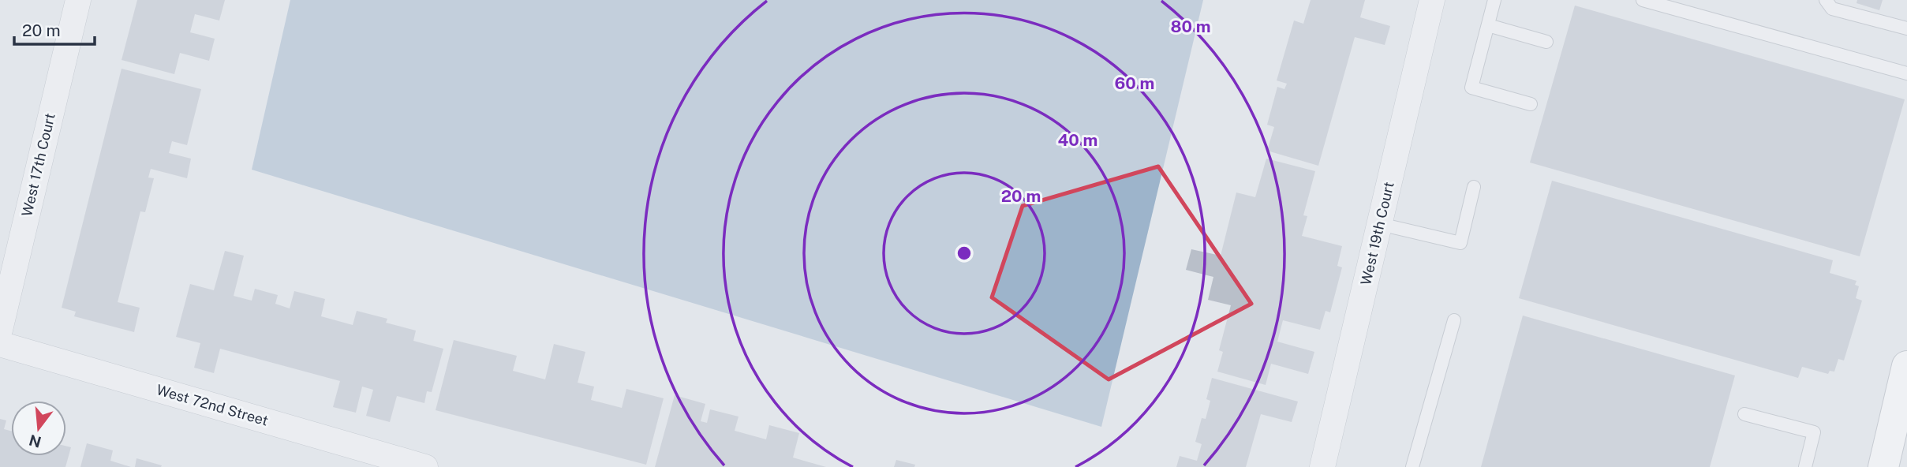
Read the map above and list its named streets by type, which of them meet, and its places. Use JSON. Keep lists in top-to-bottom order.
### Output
{
  "streets": {
    "street": ["West 17th Court", "West 19th Court", "West 72nd Street"]
  },
  "scale_bar": "20 m",
  "north": "bottom",
  "rings": [
    "80 m",
    "60 m",
    "40 m",
    "20 m"
  ]
}
